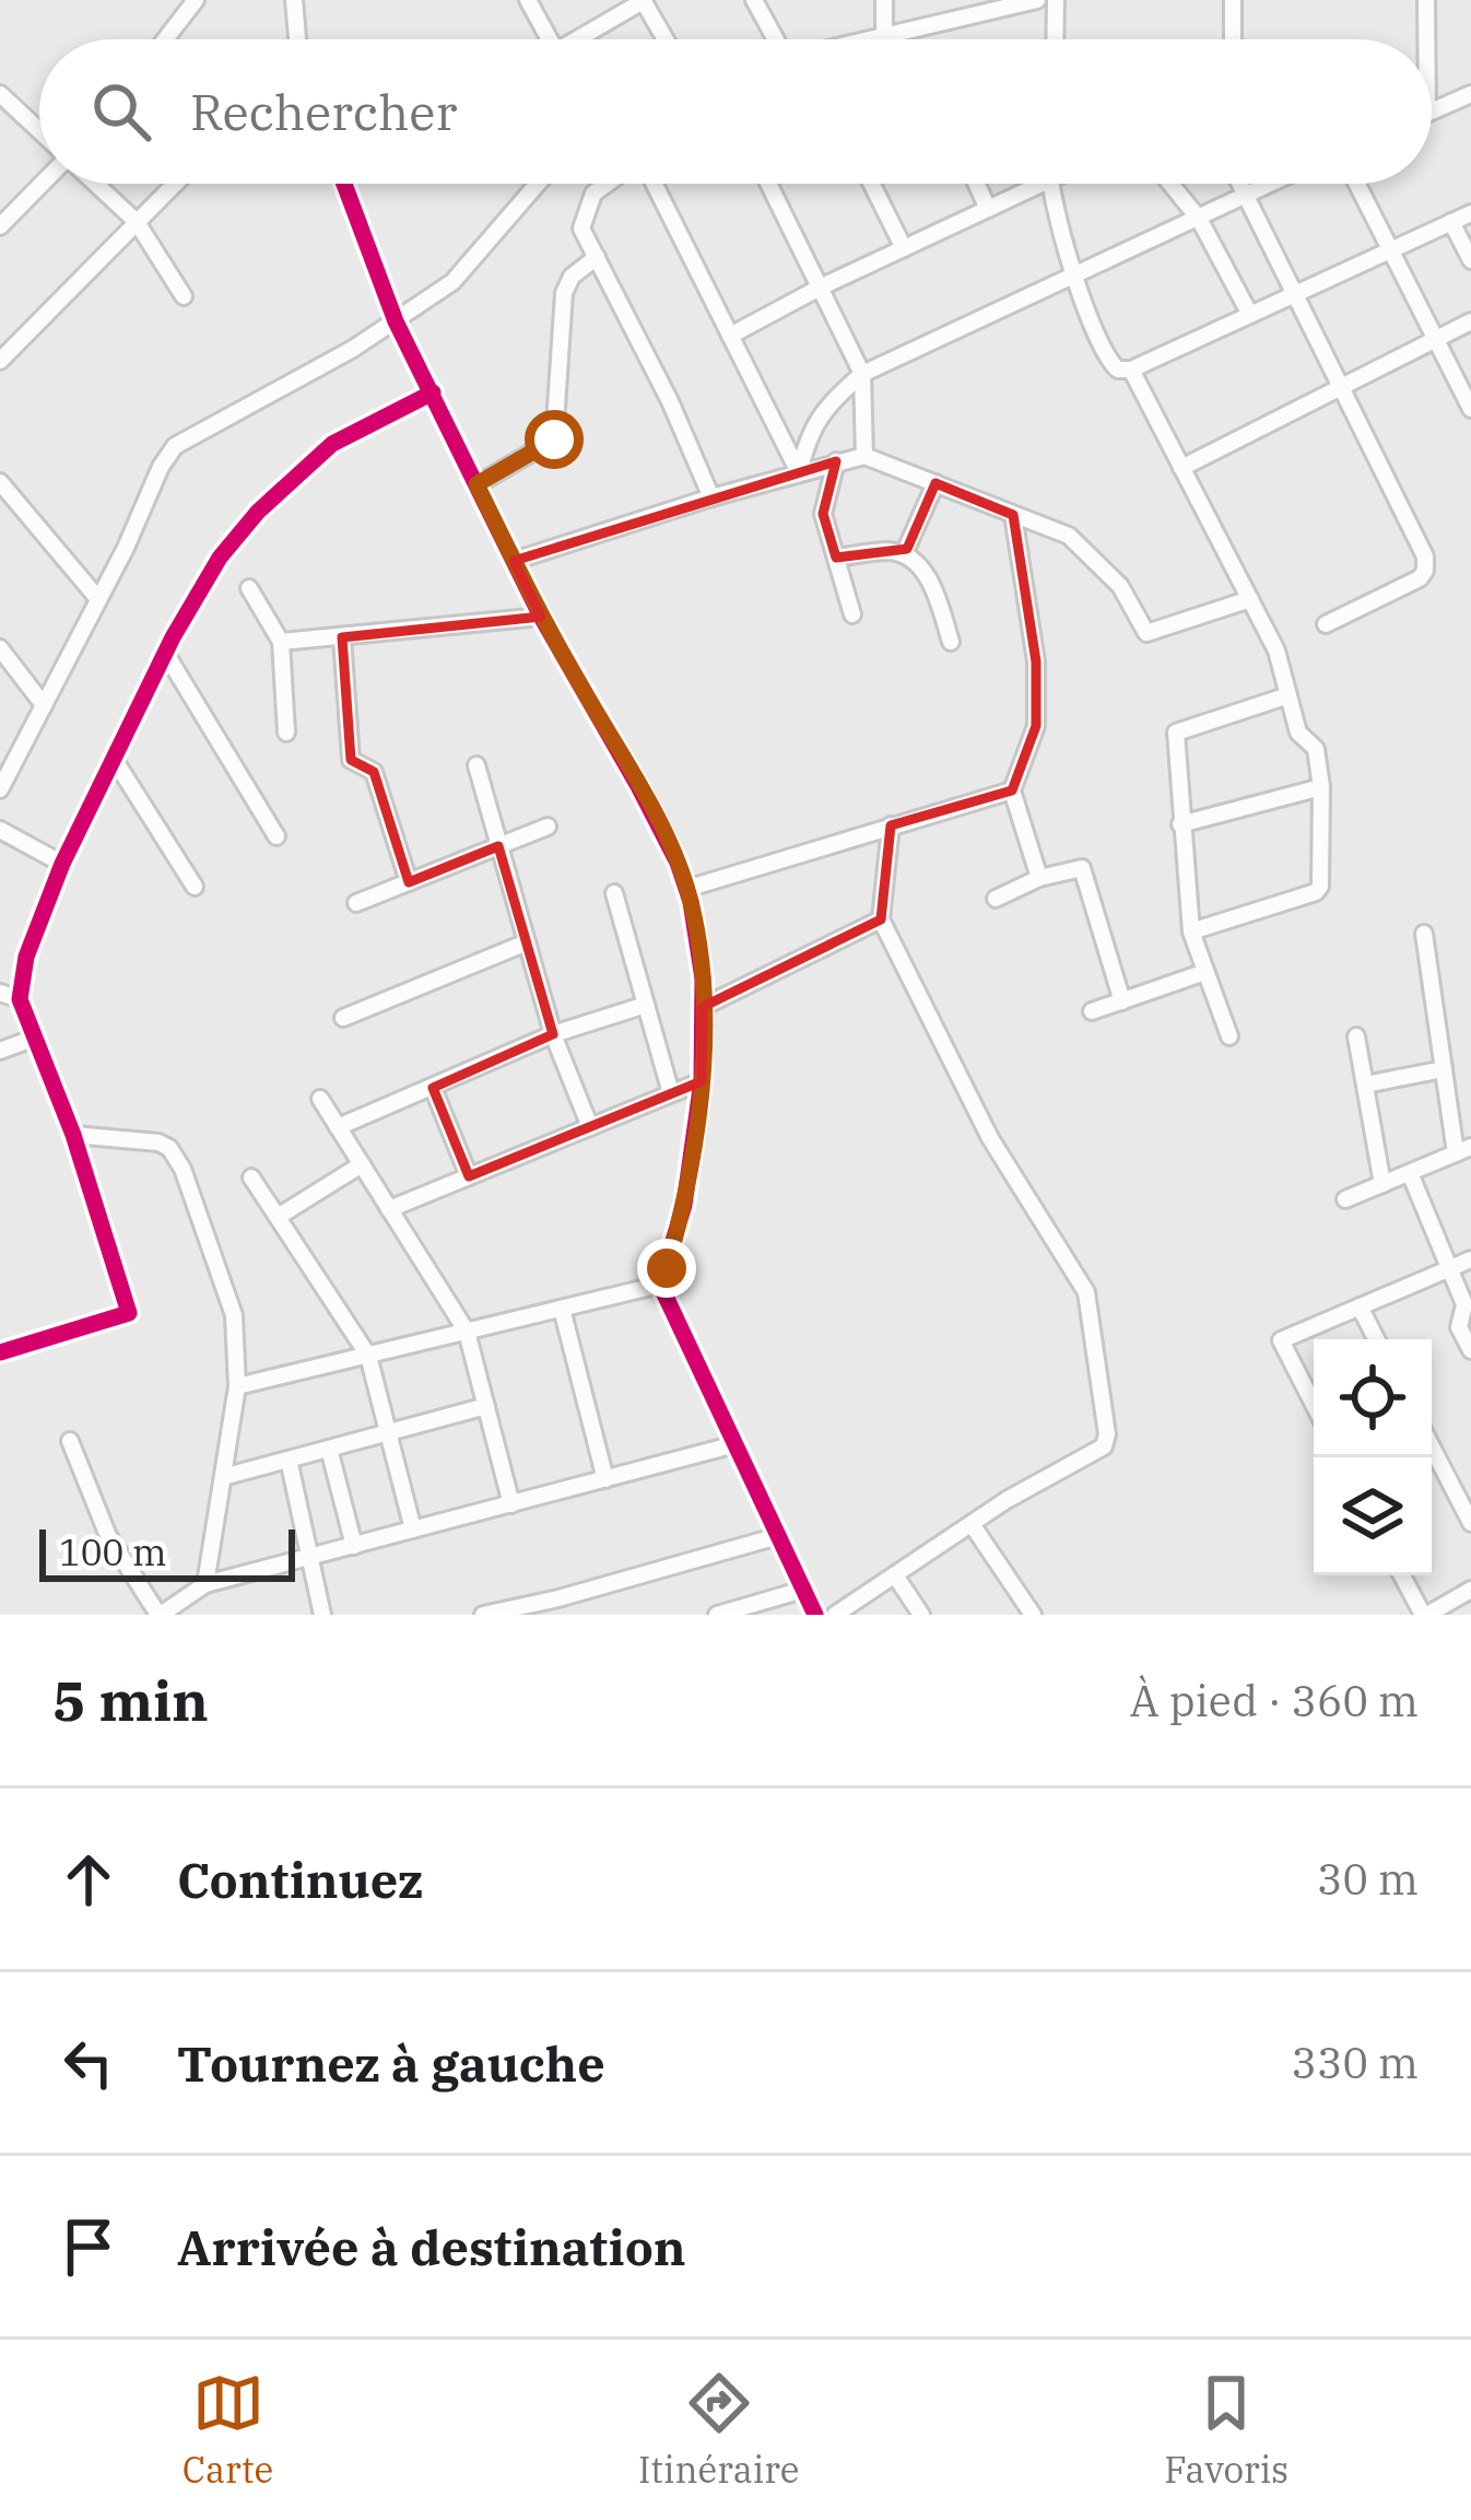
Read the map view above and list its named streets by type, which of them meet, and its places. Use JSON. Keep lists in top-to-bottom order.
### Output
{
  "scale_bar": "100 m",
  "page": {
    "search": "Rechercher",
    "scale": "100 m",
    "heading": ["5 min", "À pied · 360 m"],
    "list": [
      ["Continuez", "30 m"],
      ["Tournez à gauche", "330 m"],
      "Arrivée à destination"
    ],
    "nav": ["Carte", "Itinéraire", "Favoris"]
  }
}
